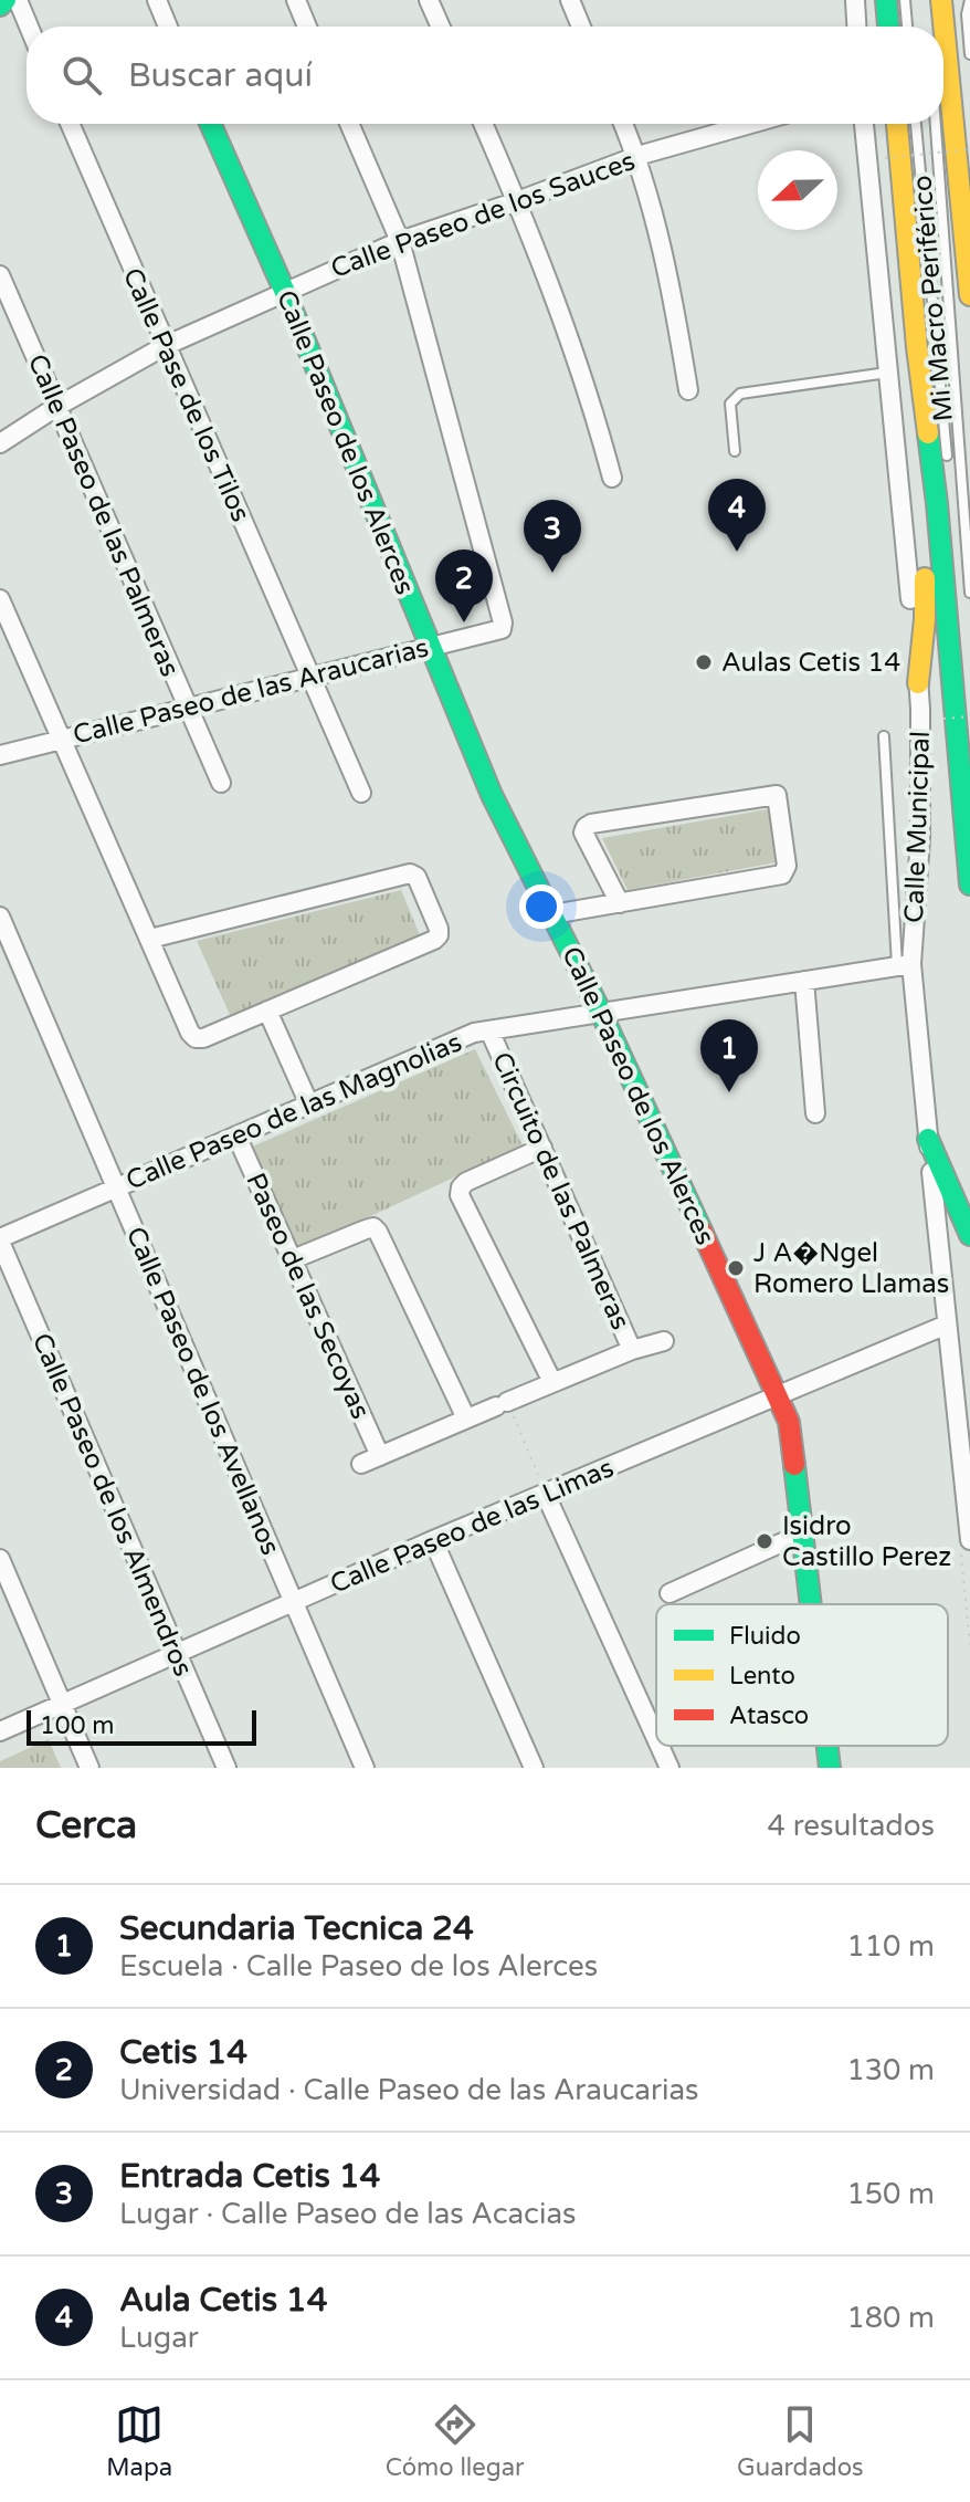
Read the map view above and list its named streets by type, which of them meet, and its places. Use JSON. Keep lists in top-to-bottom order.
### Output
{
  "streets": {
    "main road": ["Calle Paseo de los Alerces"],
    "street": [
      "Calle Paseo de los Sauces",
      "Calle Pase de los Tilos",
      "Calle Paseo de las Palmeras",
      "Calle Paseo de las Araucarias",
      "Calle Municipal",
      "Calle Paseo de las Magnolias",
      "Circuito de las Palmeras",
      "Paseo de las Secoyas",
      "Calle Paseo de los Avellanos",
      "Calle Paseo de los Almendros",
      "Calle Paseo de las Limas"
    ],
    "lane": ["Mi Macro Periférico"]
  },
  "crossings": [
    ["Calle Paseo de los Sauces", "Calle Pase de los Tilos"],
    ["Calle Paseo de los Sauces", "Calle Paseo de los Alerces"],
    ["Calle Paseo de los Sauces", "Calle Paseo de las Palmeras"],
    ["Calle Paseo de los Sauces", "Calle Paseo de las Araucarias"],
    ["Calle Pase de los Tilos", "Calle Paseo de las Araucarias"],
    ["Calle Paseo de los Alerces", "Calle Paseo de las Araucarias"],
    ["Calle Paseo de los Alerces", "Calle Paseo de las Magnolias"],
    ["Calle Paseo de los Alerces", "Calle Paseo de las Limas"],
    ["Calle Paseo de las Palmeras", "Calle Paseo de las Araucarias"],
    ["Calle Municipal", "Calle Paseo de las Magnolias"],
    ["Calle Municipal", "Calle Paseo de las Limas"],
    ["Calle Paseo de las Magnolias", "Circuito de las Palmeras"],
    ["Calle Paseo de las Magnolias", "Paseo de las Secoyas"],
    ["Calle Paseo de las Magnolias", "Calle Paseo de los Avellanos"],
    ["Calle Paseo de las Magnolias", "Calle Paseo de los Almendros"],
    ["Calle Paseo de los Avellanos", "Calle Paseo de las Limas"],
    ["Calle Paseo de los Almendros", "Calle Paseo de las Limas"]
  ],
  "places": ["Aulas Cetis 14", "J A�Ngel Romero Llamas", "Isidro Castillo Perez"],
  "legend": ["Fluido", "Lento", "Atasco"],
  "scale_bar": "100 m",
  "north": "left",
  "page": {
    "search": "Buscar aquí",
    "pins": [
      "4",
      "3",
      "2",
      "1"
    ],
    "scale": "100 m",
    "heading": ["Cerca", "4 resultados"],
    "list": [
      {
        "mark": "1",
        "name": "Secundaria Tecnica 24",
        "note": "Escuela · Calle Paseo de los Alerces",
        "value": "110 m"
      },
      {
        "mark": "2",
        "name": "Cetis 14",
        "note": "Universidad · Calle Paseo de las Araucarias",
        "value": "130 m"
      },
      {
        "mark": "3",
        "name": "Entrada Cetis 14",
        "note": "Lugar · Calle Paseo de las Acacias",
        "value": "150 m"
      },
      {
        "mark": "4",
        "name": "Aula Cetis 14",
        "note": "Lugar",
        "value": "180 m"
      }
    ],
    "nav": ["Mapa", "Cómo llegar", "Guardados"]
  }
}
